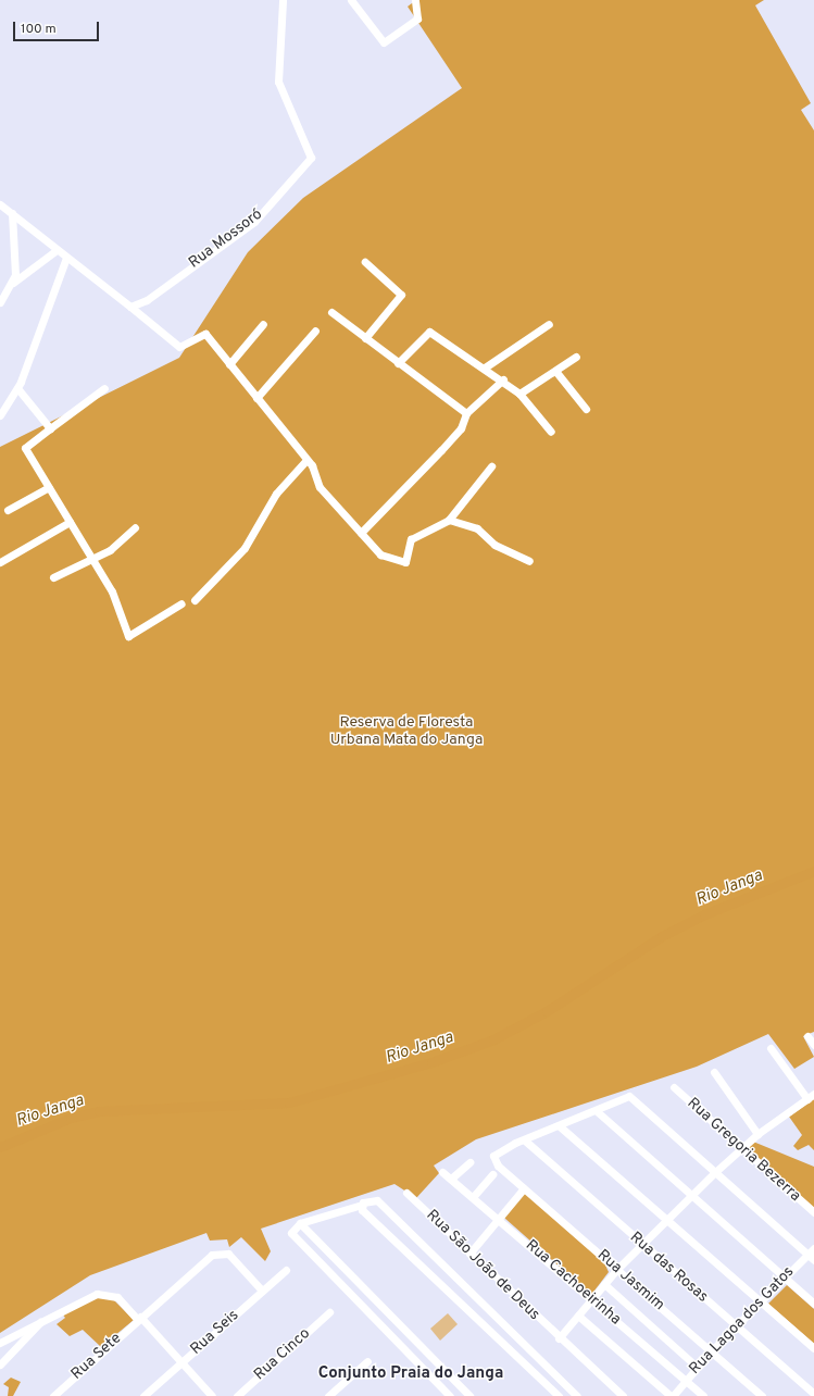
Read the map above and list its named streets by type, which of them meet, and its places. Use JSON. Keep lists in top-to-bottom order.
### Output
{
  "streets": {
    "street": [
      "Rua Mossoró",
      "Rua Gregoria Bezerra",
      "Rua São João de Deus",
      "Rua das Rosas",
      "Rua Jasmim",
      "Rua Cachoeirinha",
      "Rua Lagoa dos Gatos",
      "Rua Seis",
      "Rua Cinco",
      "Rua Sete"
    ]
  },
  "crossings": [
    ["Rua das Rosas", "Rua Jasmim"],
    ["Rua das Rosas", "Rua Lagoa dos Gatos"],
    ["Rua Jasmim", "Rua Lagoa dos Gatos"],
    ["Rua Cachoeirinha", "Rua Lagoa dos Gatos"],
    ["Rua Seis", "Rua Sete"]
  ],
  "districts": ["Conjunto Praia do Janga"],
  "water": ["Rio Janga"],
  "parks": ["Reserva de Floresta Urbana Mata do Janga"],
  "scale_bar": "100 m"
}
